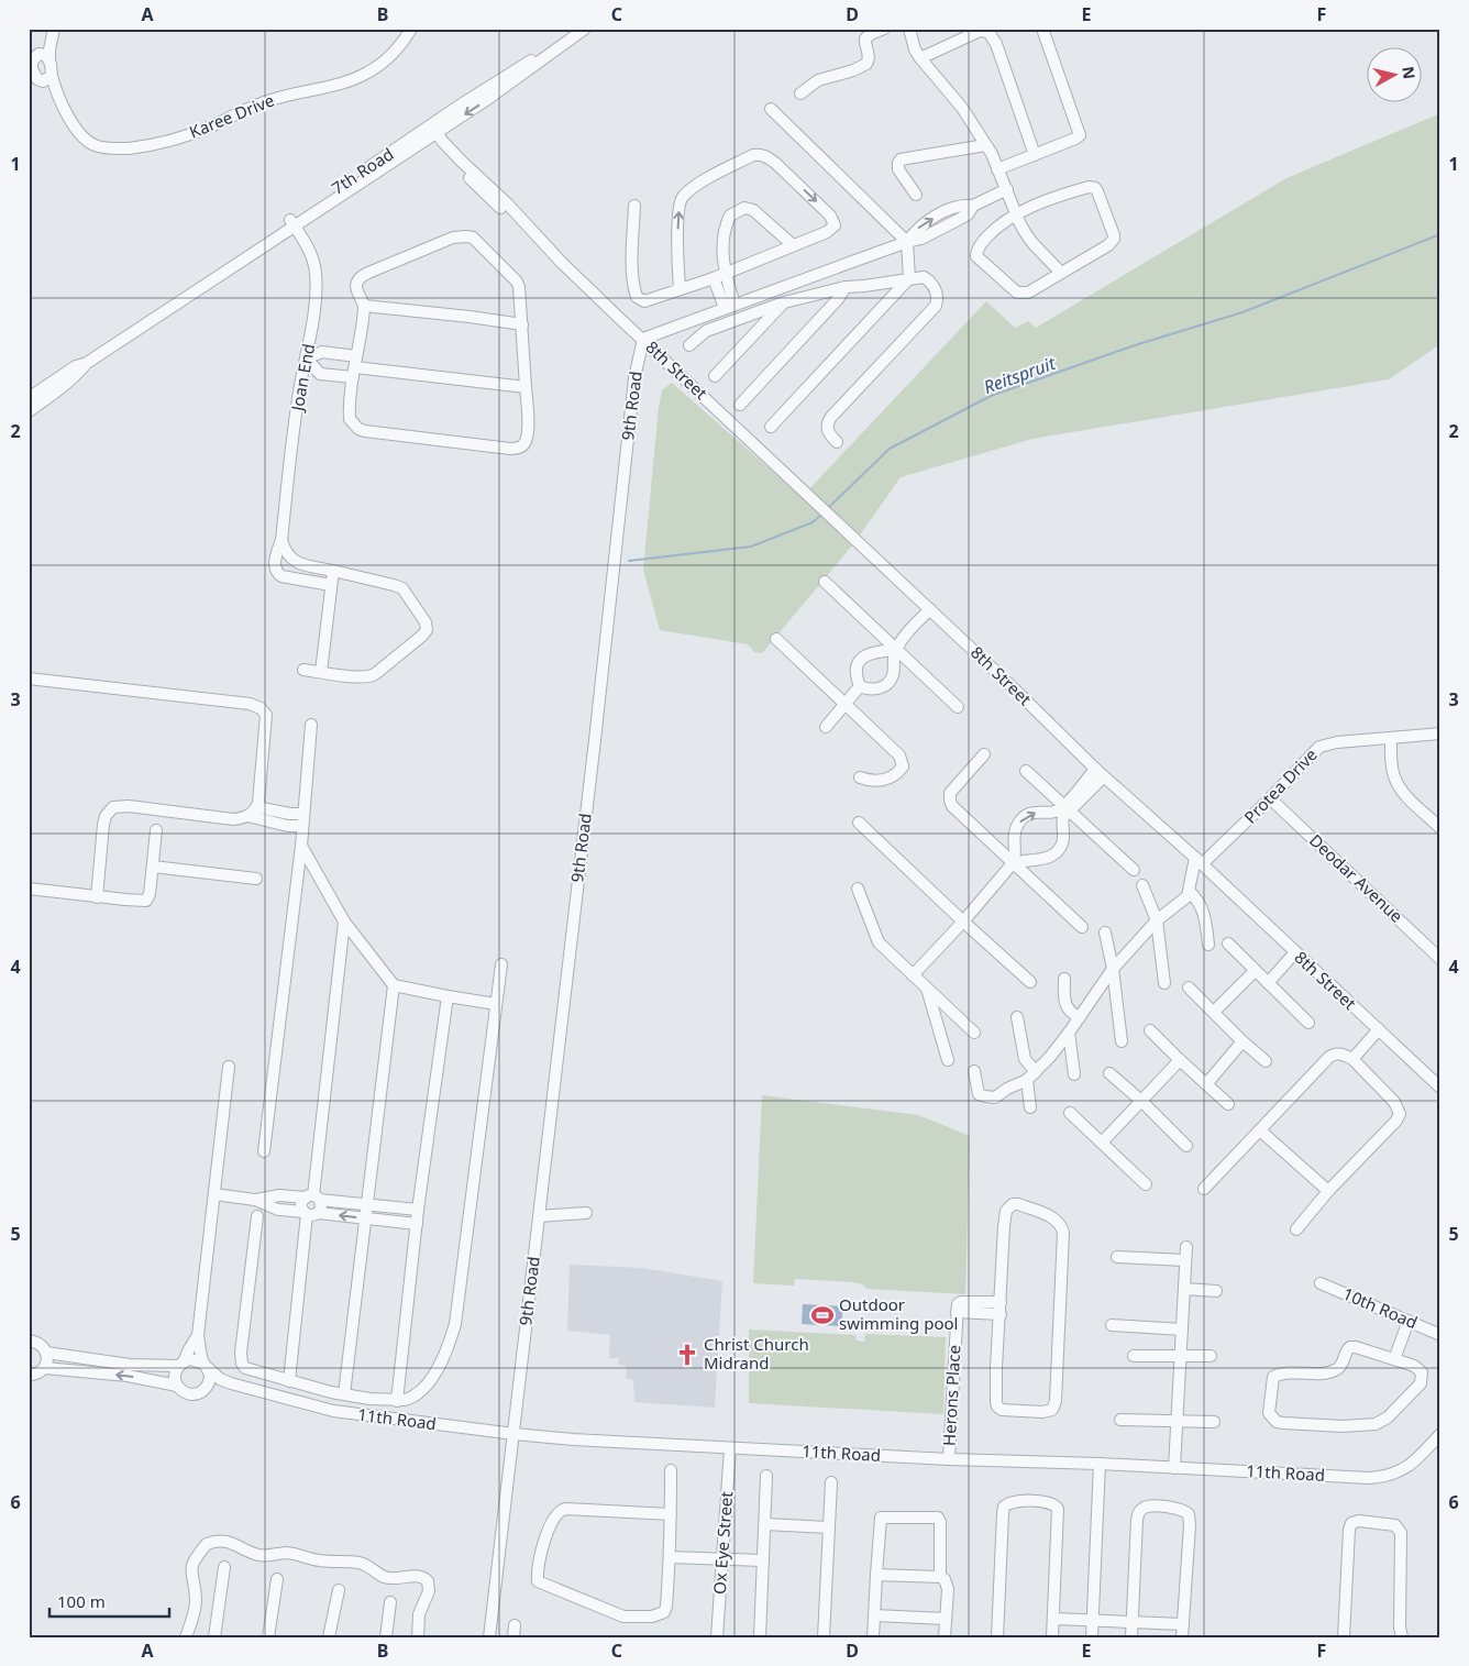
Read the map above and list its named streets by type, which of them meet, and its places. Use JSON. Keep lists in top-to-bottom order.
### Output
{
  "streets": {
    "street": [
      "Karee Drive",
      "7th Road",
      "8th Street",
      "Joan End",
      "9th Road",
      "Protea Drive",
      "Deodar Avenue",
      "10th Road",
      "Herons Place",
      "11th Road",
      "Ox Eye Street"
    ]
  },
  "crossings": [
    ["7th Road", "8th Street"],
    ["7th Road", "Joan End"],
    ["8th Street", "9th Road"],
    ["8th Street", "Protea Drive"],
    ["9th Road", "11th Road"],
    ["Protea Drive", "Deodar Avenue"],
    ["Herons Place", "11th Road"],
    ["11th Road", "Ox Eye Street"]
  ],
  "water": ["Reitspruit"],
  "places": {
    "sports": ["Outdoor swimming pool"],
    "church": ["Christ Church Midrand"]
  },
  "scale_bar": "100 m",
  "north": "right",
  "grid": {
    "columns": [
      "A",
      "B",
      "C",
      "D",
      "E",
      "F"
    ],
    "rows": [
      "1",
      "2",
      "3",
      "4",
      "5",
      "6"
    ]
  }
}
